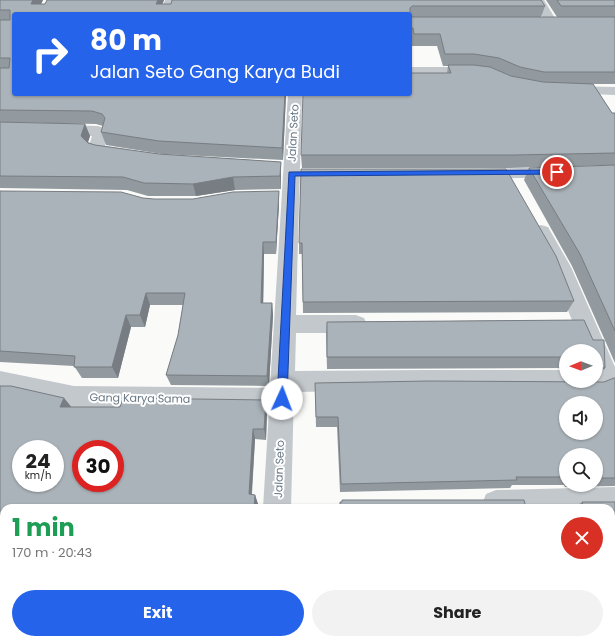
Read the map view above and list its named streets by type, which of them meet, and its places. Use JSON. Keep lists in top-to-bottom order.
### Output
{
  "streets": {
    "street": ["Jalan Seto", "Gang Karya Sama"]
  },
  "crossings": [
    ["Jalan Seto", "Gang Karya Sama"]
  ],
  "north": "left",
  "page": {
    "turn": ["80 m", "Jalan Seto Gang Karya Budi"],
    "speed": "24 km/h",
    "limit": "30",
    "heading": ["1 min", "170 m · 20:43"],
    "buttons": ["Exit", "Share"]
  }
}
